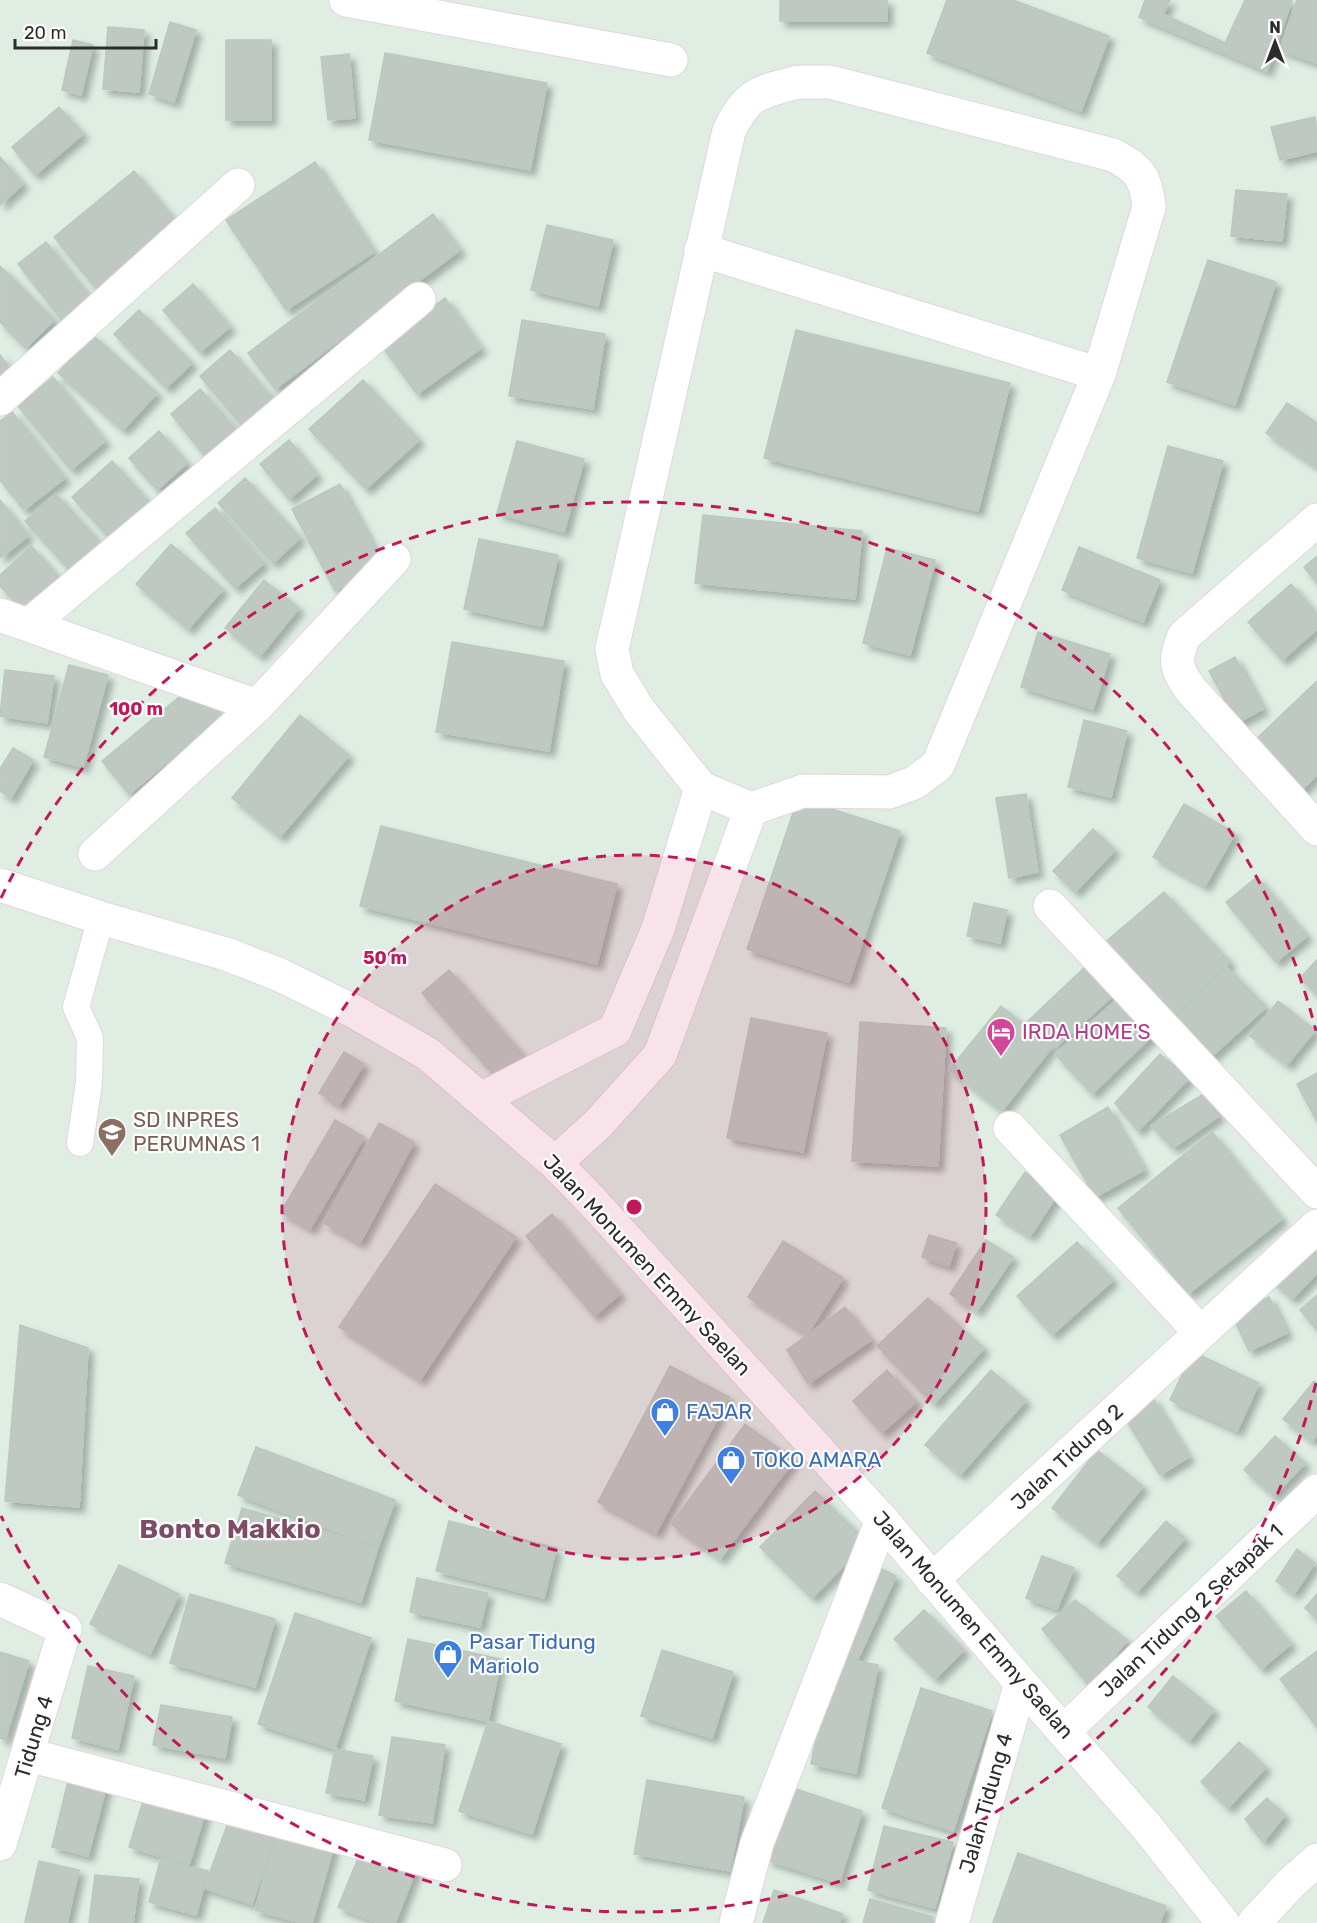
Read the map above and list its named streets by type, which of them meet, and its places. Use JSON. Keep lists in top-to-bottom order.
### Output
{
  "streets": {
    "street": [
      "Jalan Monumen Emmy Saelan",
      "Jalan Tidung 2",
      "Jalan Tidung 2 Setapak 1",
      "Tidung 4",
      "Jalan Tidung 4"
    ]
  },
  "crossings": [
    ["Jalan Monumen Emmy Saelan", "Jalan Tidung 2"],
    ["Jalan Monumen Emmy Saelan", "Jalan Tidung 2 Setapak 1"],
    ["Jalan Monumen Emmy Saelan", "Jalan Tidung 4"]
  ],
  "districts": ["Bonto Makkio"],
  "places": {
    "hotel": ["IRDA HOME'S"],
    "school or university": ["SD INPRES PERUMNAS 1"],
    "shop": ["FAJAR", "TOKO AMARA", "Pasar Tidung Mariolo"]
  },
  "scale_bar": "20 m",
  "north": "top",
  "rings": ["100 m", "50 m"]
}
